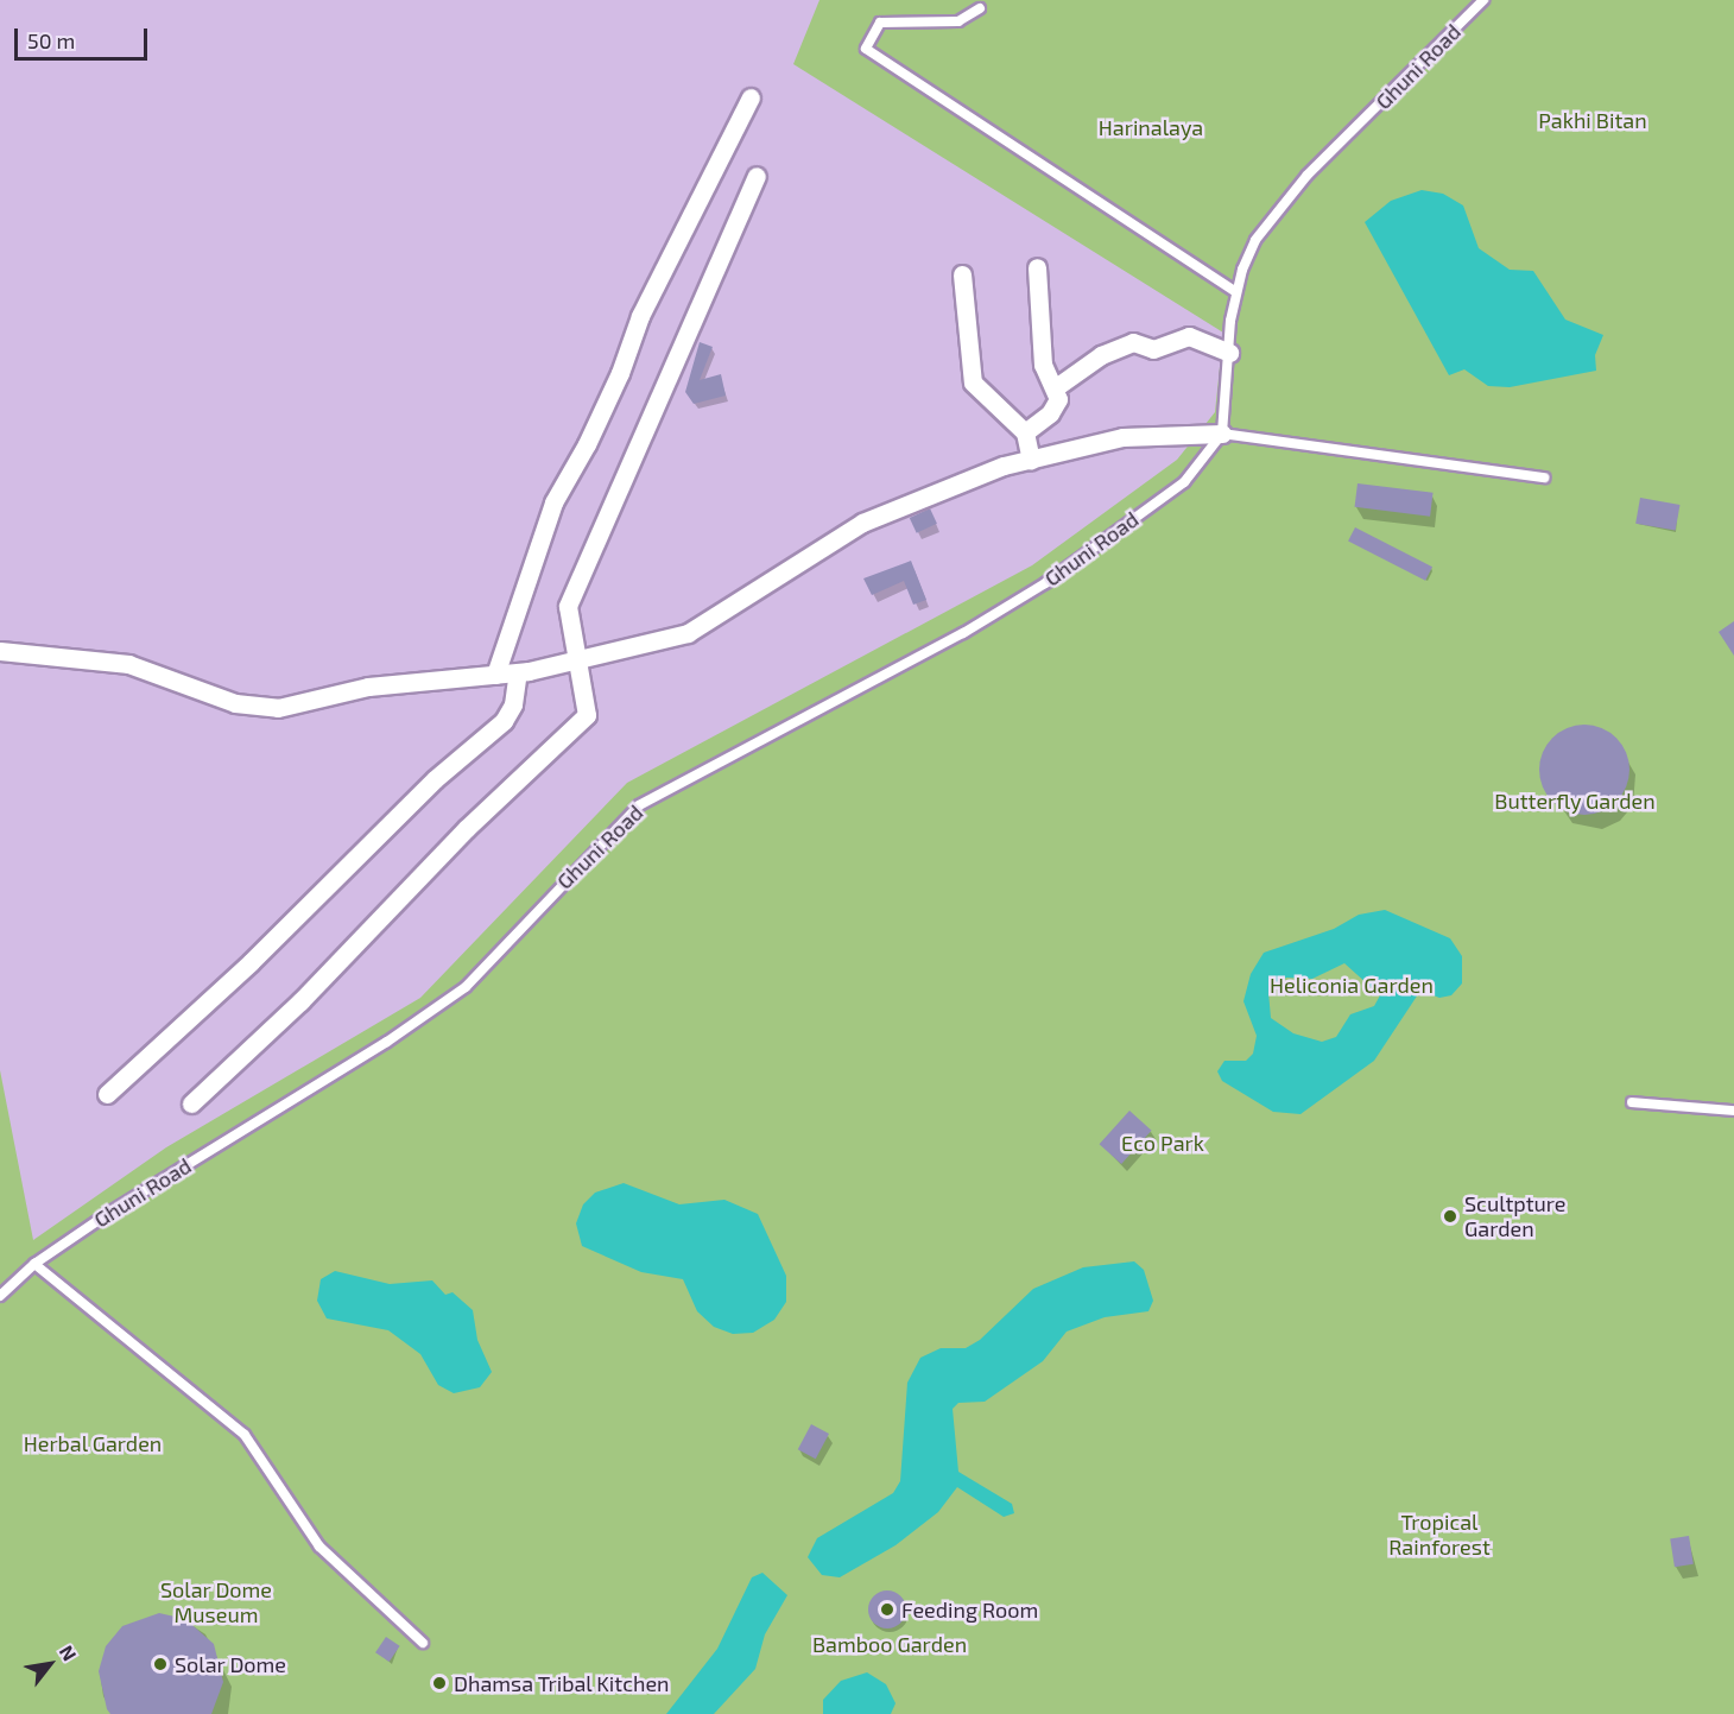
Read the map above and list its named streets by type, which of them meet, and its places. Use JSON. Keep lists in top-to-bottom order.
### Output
{
  "streets": {
    "lane": ["Ghuni Road"]
  },
  "parks": [
    "Pakhi Bitan",
    "Harinalaya",
    "Butterfly Garden",
    "Heliconia Garden",
    "Eco Park",
    "Herbal Garden",
    "Tropical Rainforest",
    "Solar Dome Museum",
    "Bamboo Garden"
  ],
  "places": [
    "Scultpture Garden",
    "Feeding Room",
    "Solar Dome",
    "Dhamsa Tribal Kitchen"
  ],
  "scale_bar": "50 m",
  "north": "top right"
}
